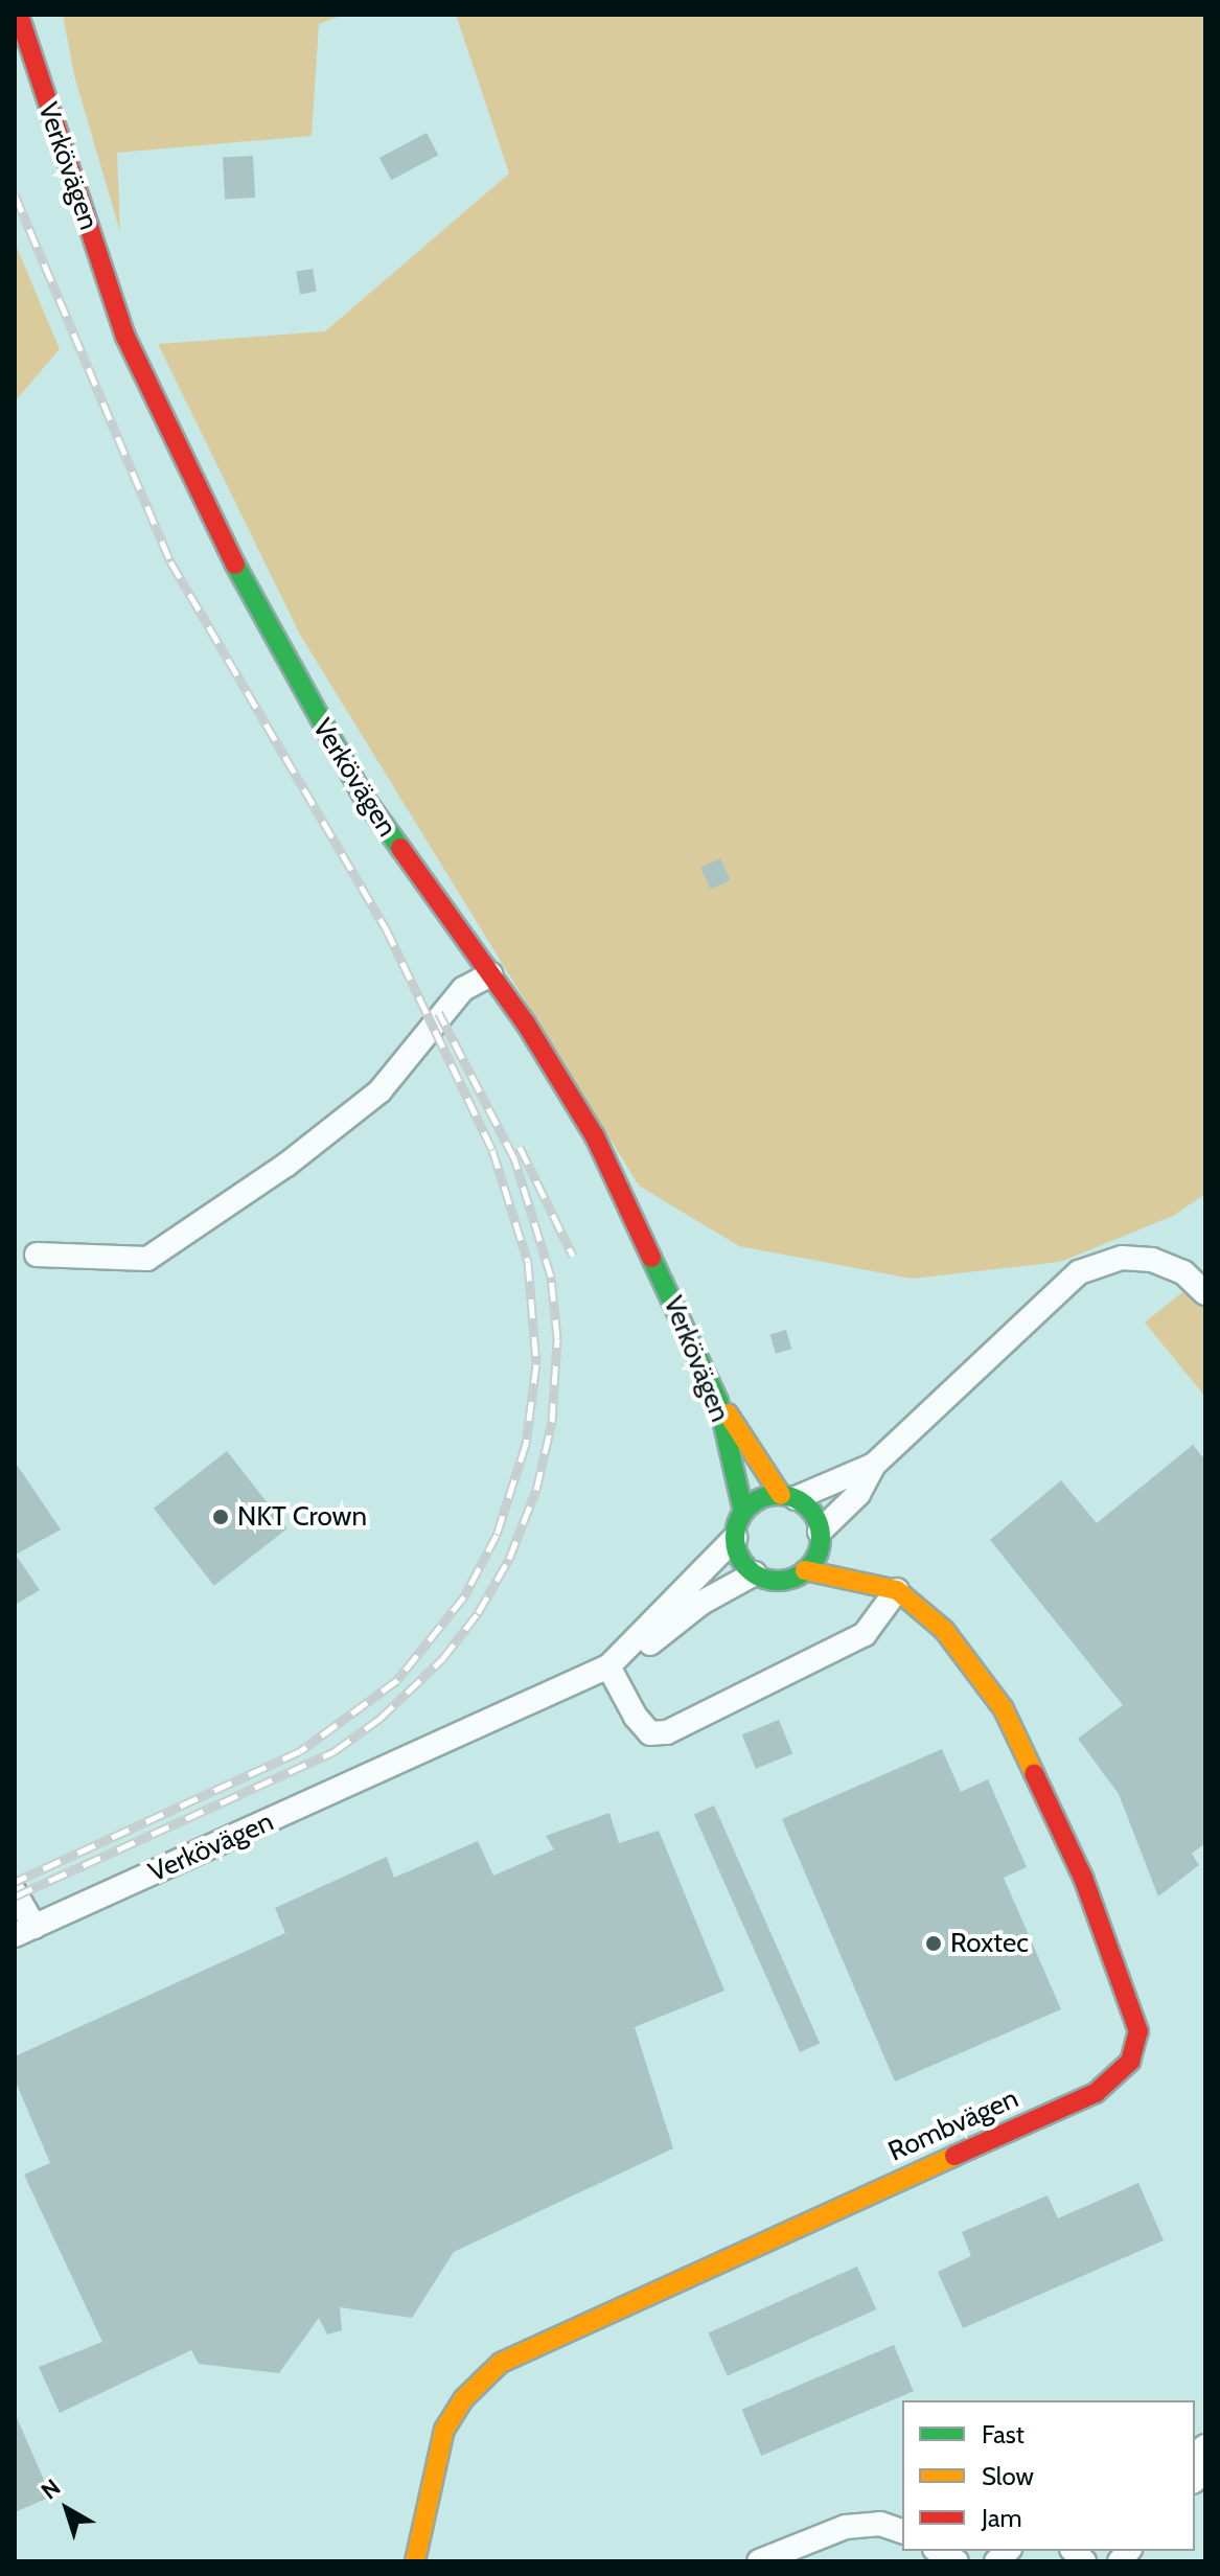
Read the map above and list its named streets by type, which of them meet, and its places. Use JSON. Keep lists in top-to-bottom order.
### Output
{
  "streets": {
    "main road": ["Verkövägen", "Rombvägen"]
  },
  "places": ["NKT Crown", "Roxtec"],
  "legend": ["Fast", "Slow", "Jam"],
  "north": "top left"
}
